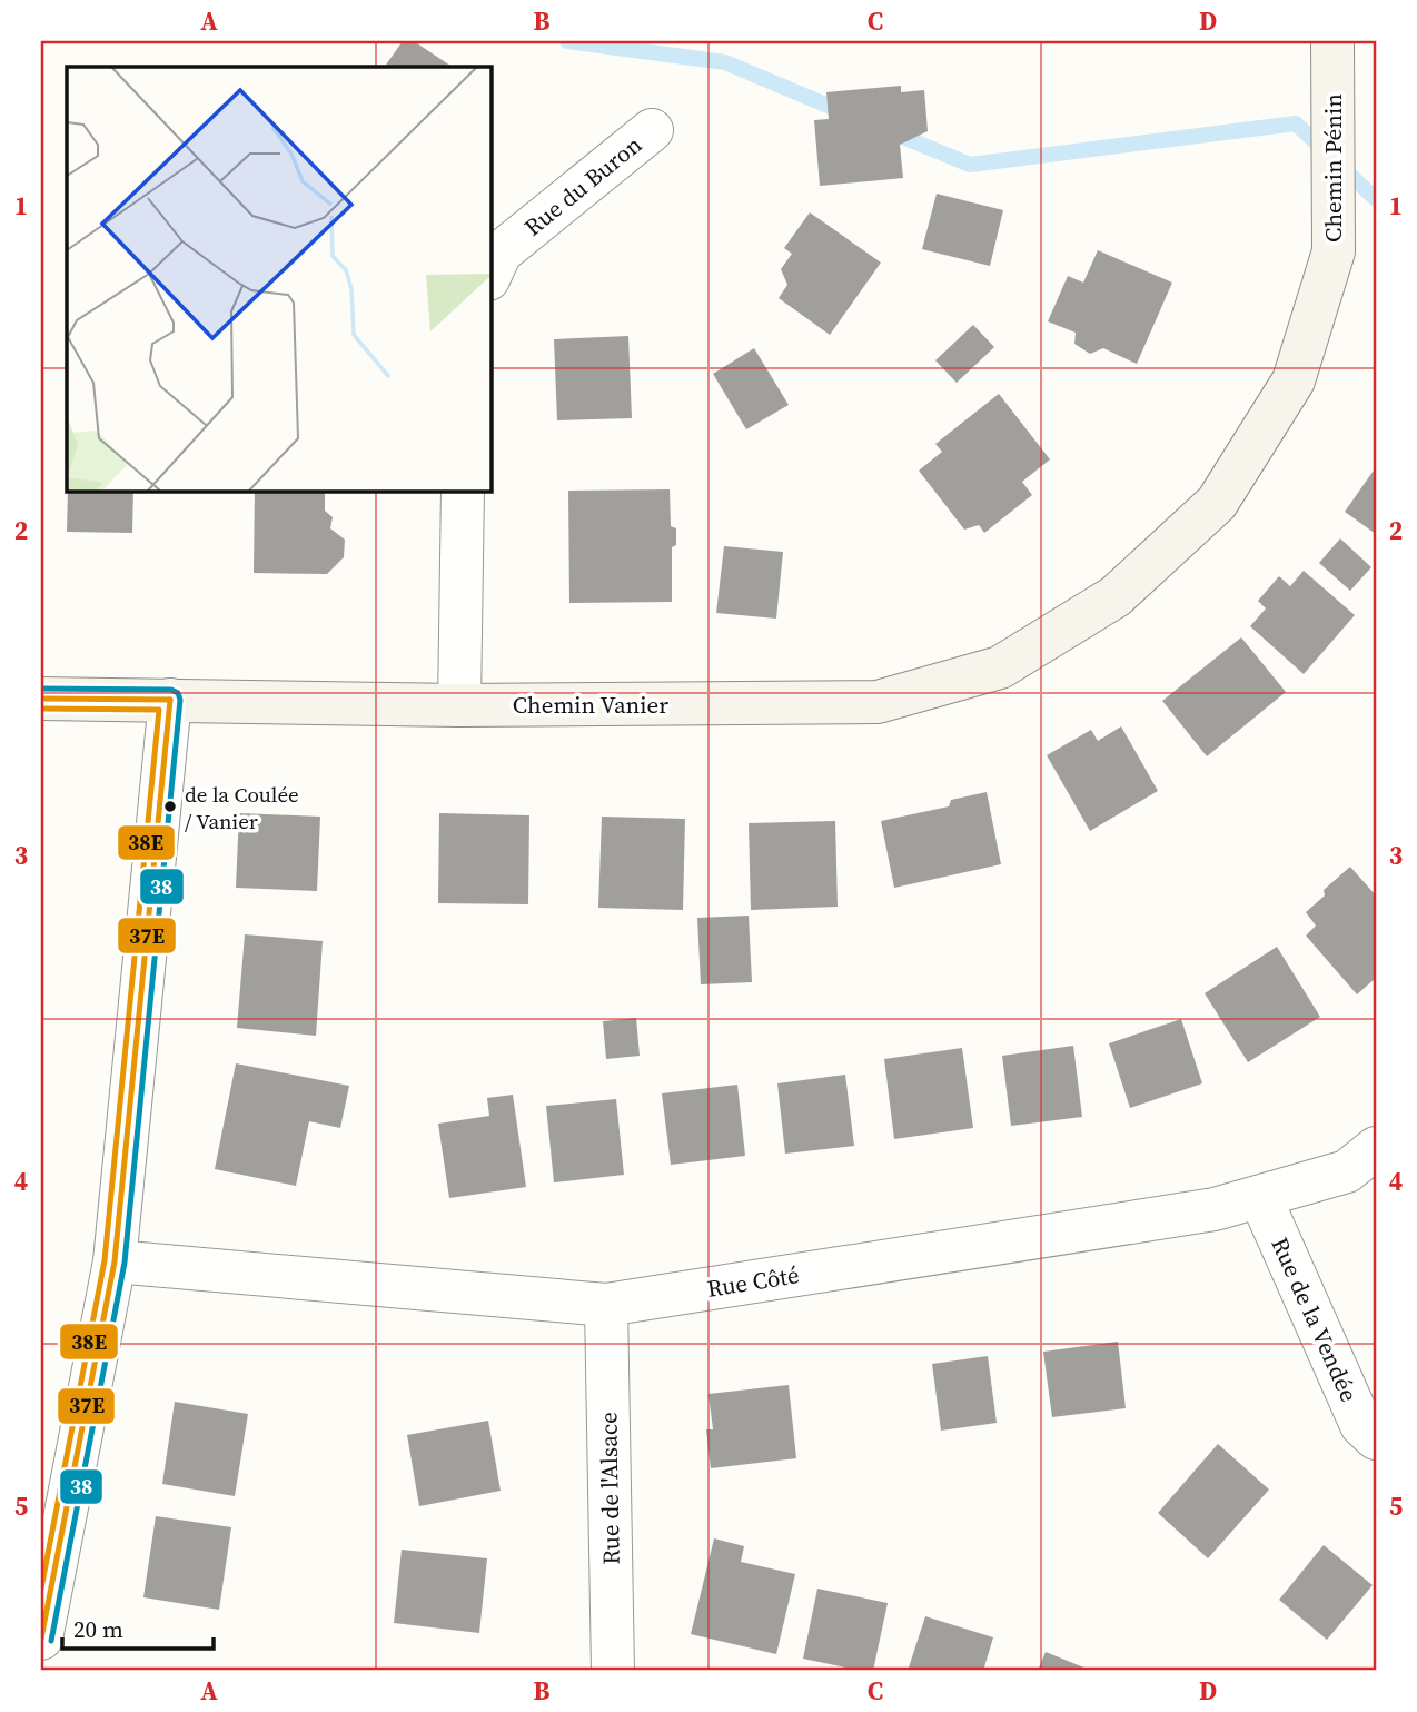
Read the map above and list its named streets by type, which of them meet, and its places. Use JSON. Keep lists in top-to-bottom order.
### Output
{
  "streets": {
    "street": [
      "Chemin Pénin",
      "Rue du Buron",
      "Chemin Vanier",
      "Rue Côté",
      "Rue de la Vendée",
      "Rue de l'Alsace"
    ]
  },
  "crossings": [
    ["Chemin Pénin", "Chemin Vanier"],
    ["Rue Côté", "Rue de la Vendée"],
    ["Rue Côté", "Rue de l'Alsace"]
  ],
  "places": ["de la Coulée / Vanier"],
  "lines": ["transit line 38", "transit line 37E", "transit line 38E"],
  "scale_bar": "20 m",
  "grid": {
    "columns": [
      "A",
      "B",
      "C",
      "D"
    ],
    "rows": [
      "1",
      "2",
      "3",
      "4",
      "5"
    ]
  }
}
